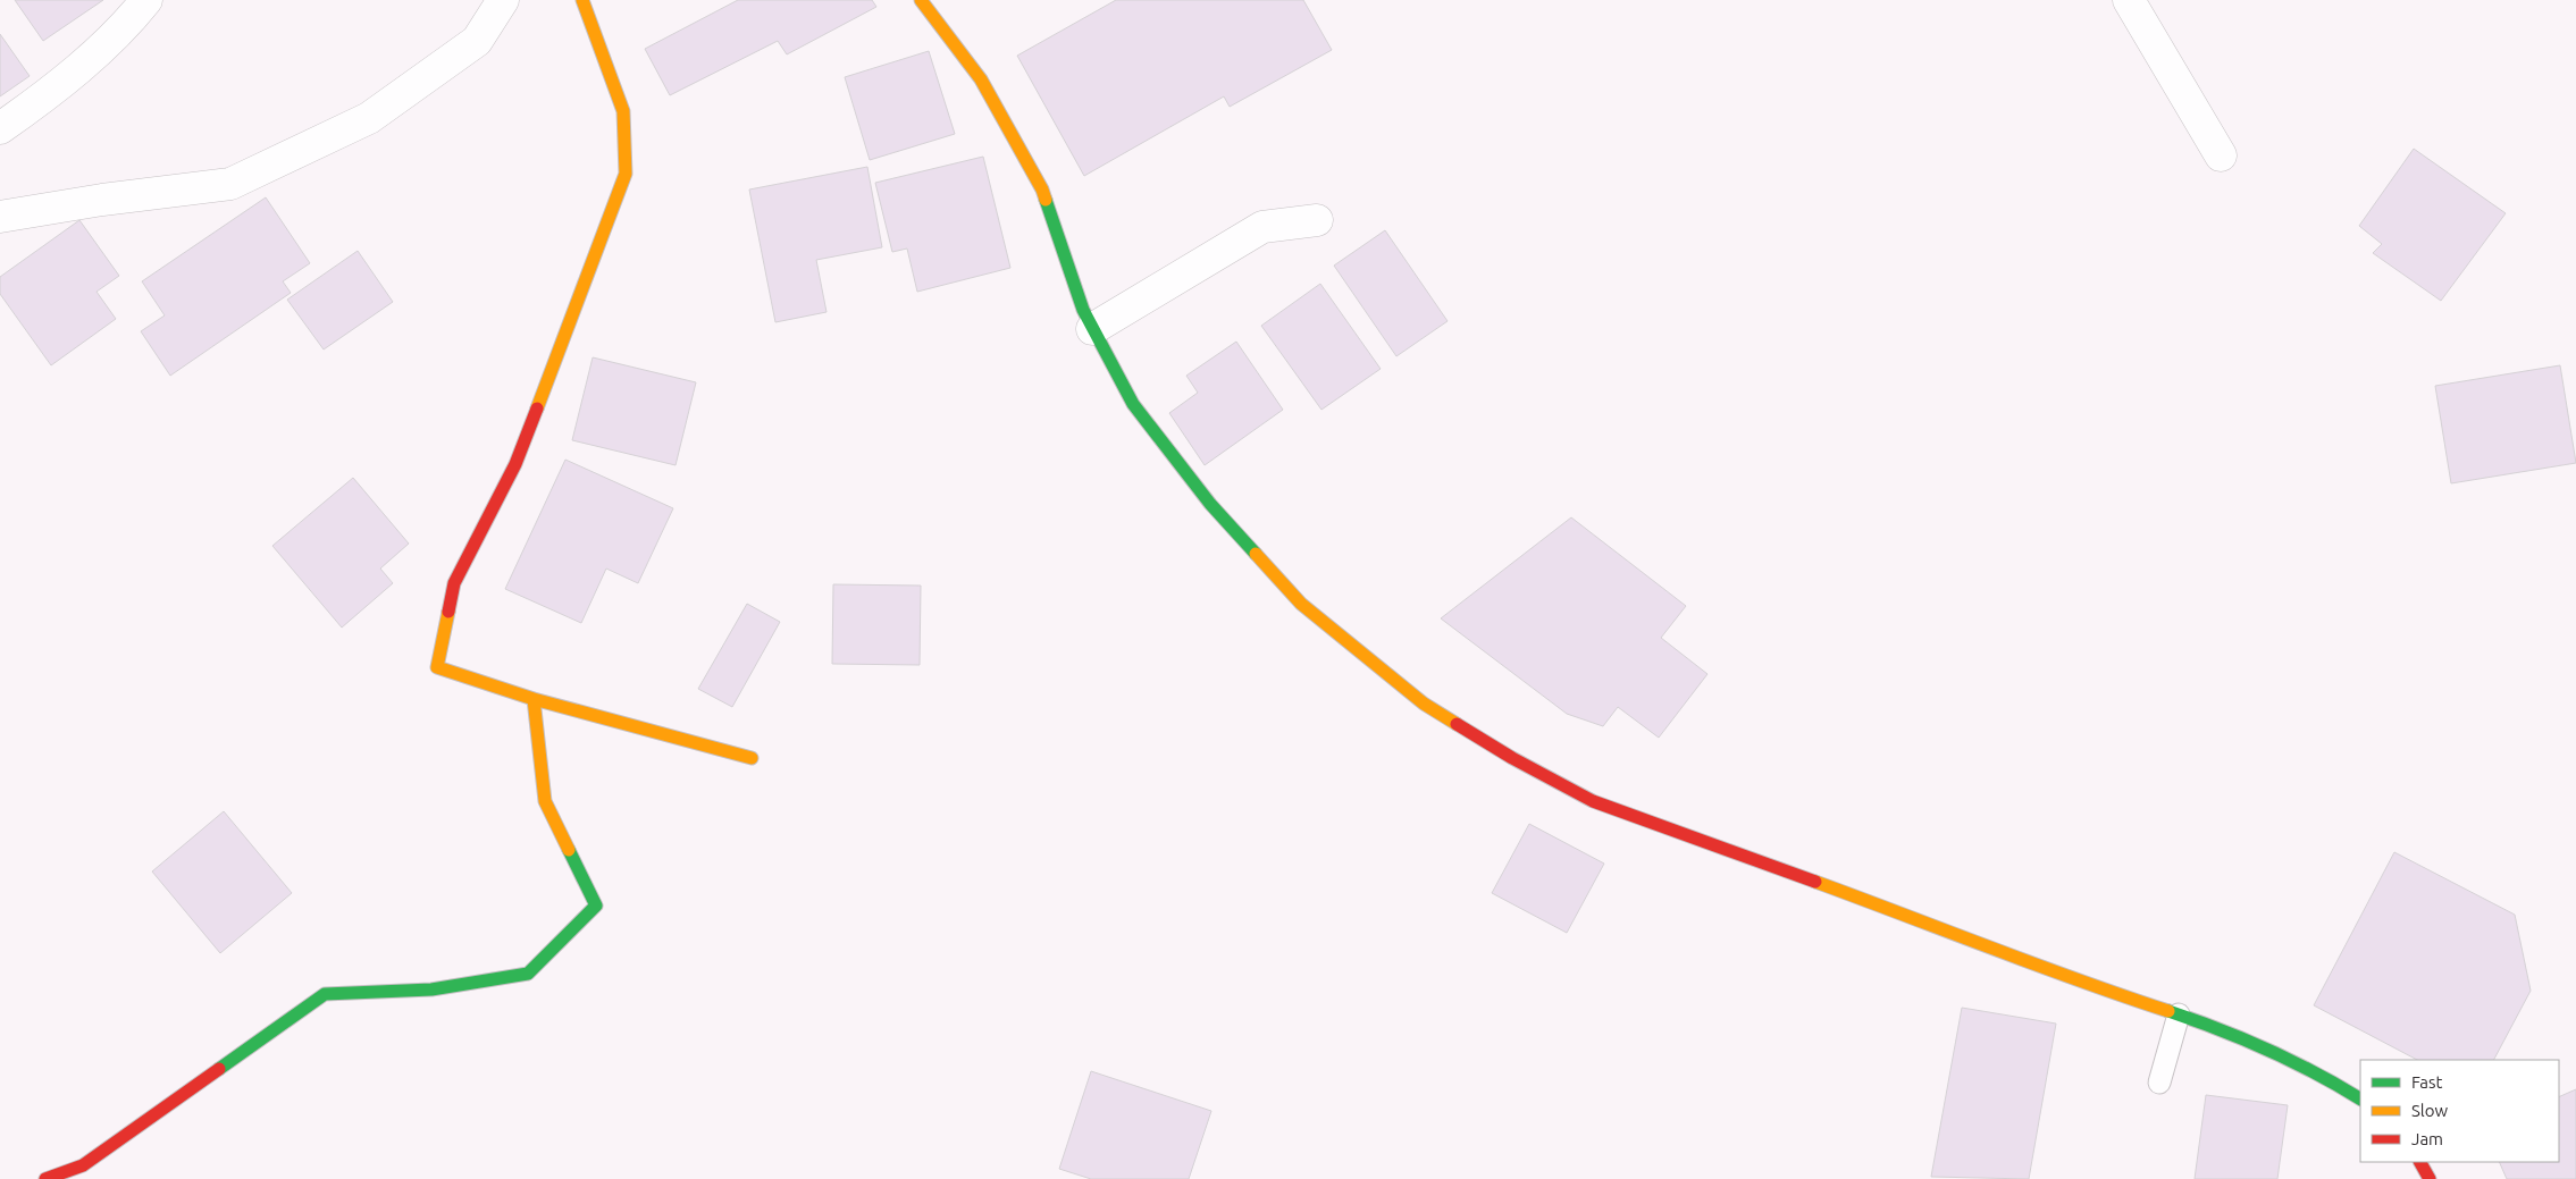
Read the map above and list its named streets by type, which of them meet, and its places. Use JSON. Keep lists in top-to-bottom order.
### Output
{
  "legend": ["Fast", "Slow", "Jam"]
}
